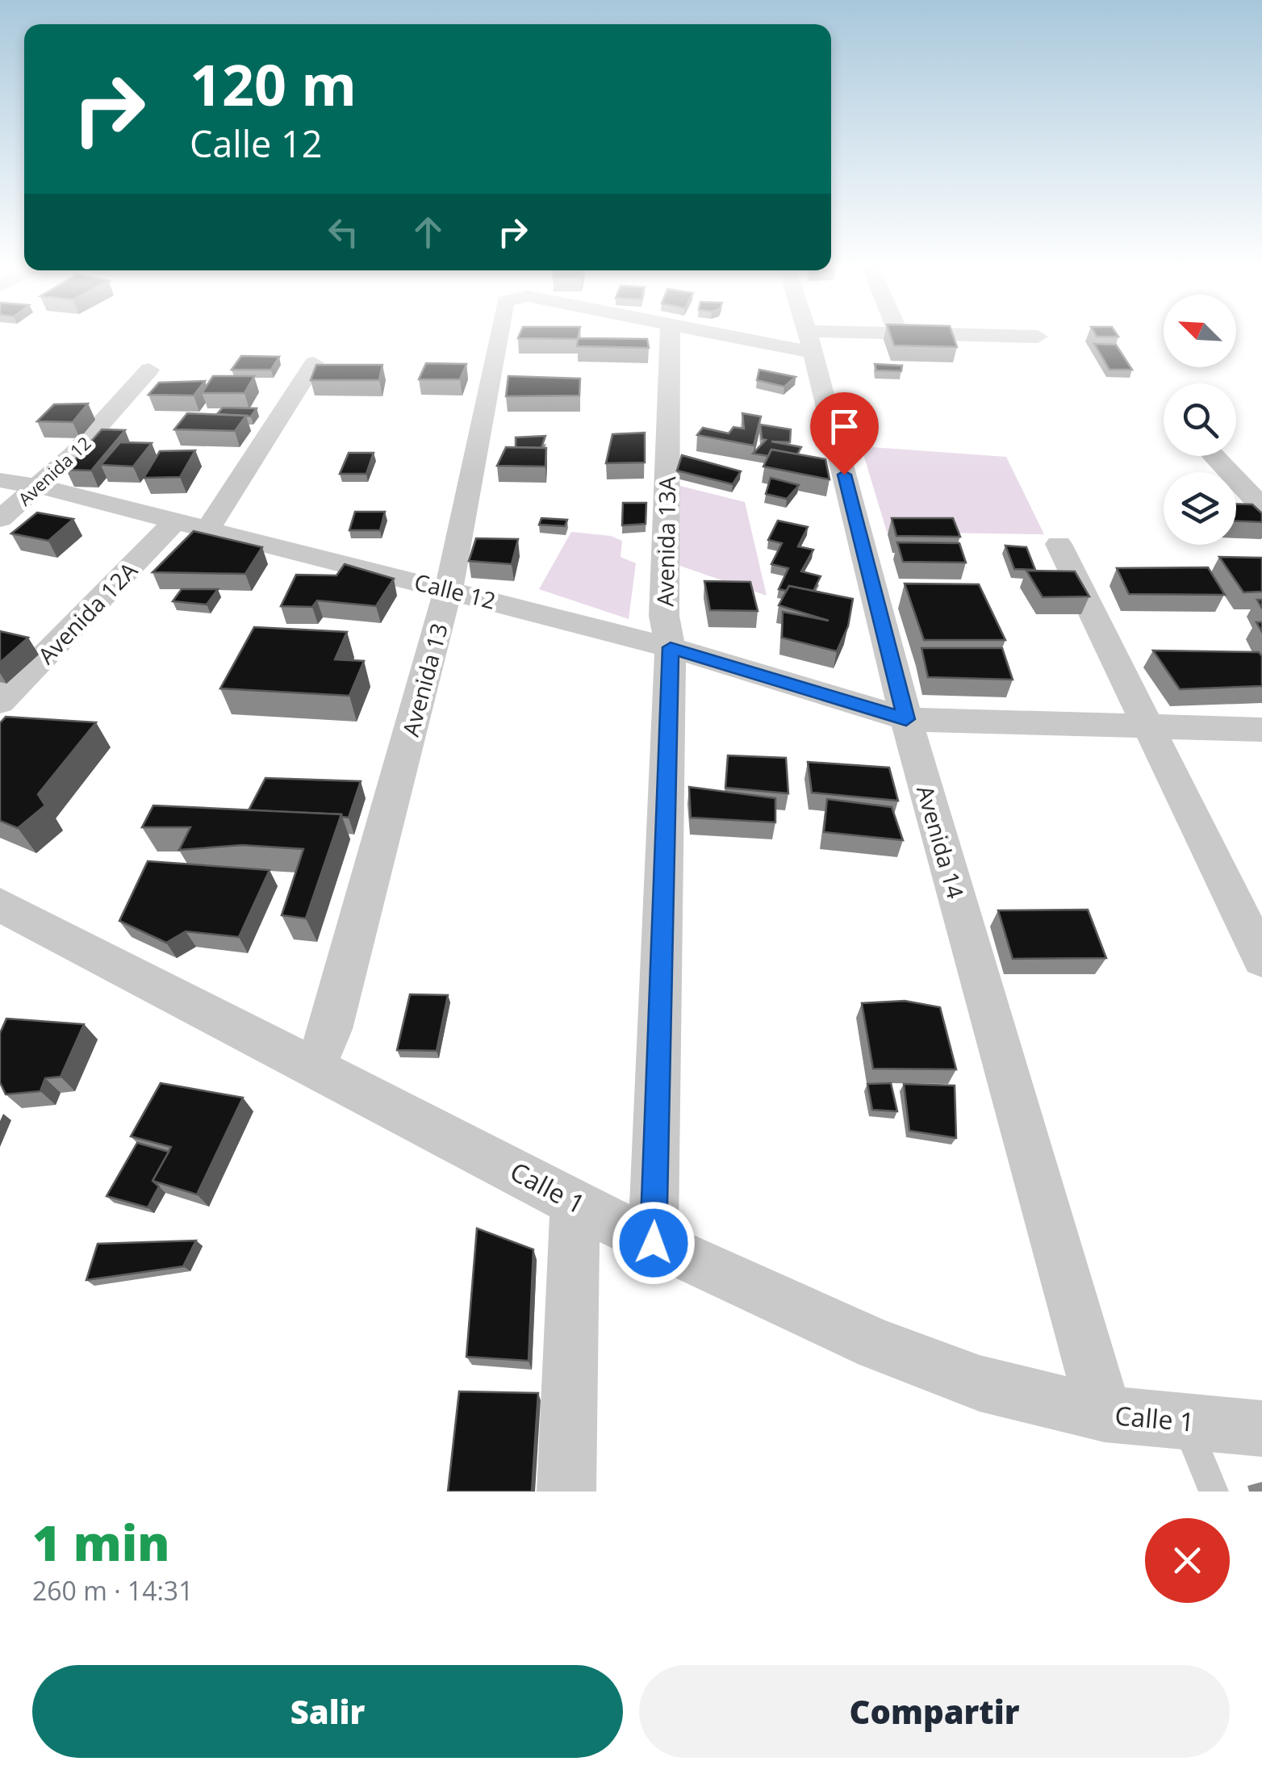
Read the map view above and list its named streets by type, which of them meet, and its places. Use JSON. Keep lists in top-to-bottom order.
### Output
{
  "streets": {
    "street": [
      "Avenida 12",
      "Avenida 13A",
      "Calle 12",
      "Avenida 12A",
      "Avenida 13",
      "Avenida 14",
      "Calle 1"
    ]
  },
  "crossings": [
    ["Avenida 12", "Calle 12"],
    ["Avenida 13A", "Calle 12"],
    ["Avenida 13A", "Calle 1"],
    ["Calle 12", "Avenida 12A"],
    ["Calle 12", "Avenida 13"],
    ["Calle 12", "Avenida 14"],
    ["Avenida 13", "Calle 1"],
    ["Avenida 14", "Calle 1"]
  ],
  "north": "top left",
  "page": {
    "turn": ["120 m", "Calle 12"],
    "heading": ["1 min", "260 m · 14:31"],
    "buttons": ["Salir", "Compartir"]
  }
}
